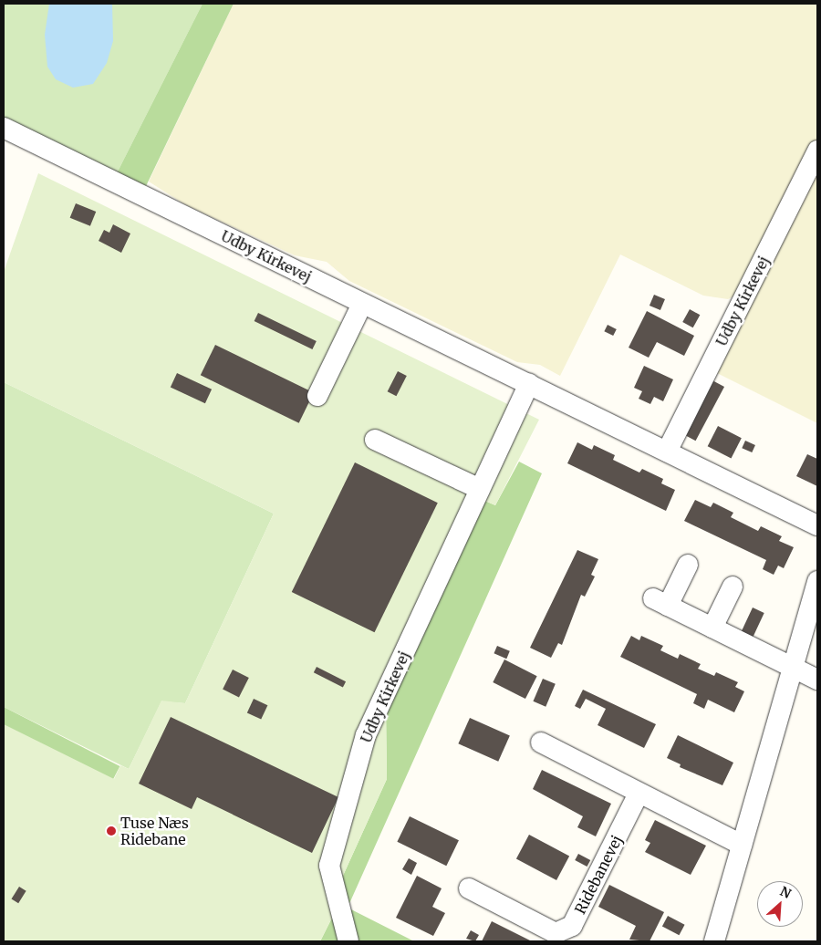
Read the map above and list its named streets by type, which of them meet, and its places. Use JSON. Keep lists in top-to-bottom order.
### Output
{
  "streets": {
    "street": ["Udby Kirkevej", "Ridebanevej"]
  },
  "places": ["Tuse Næs Ridebane"],
  "north": "top right"
}
